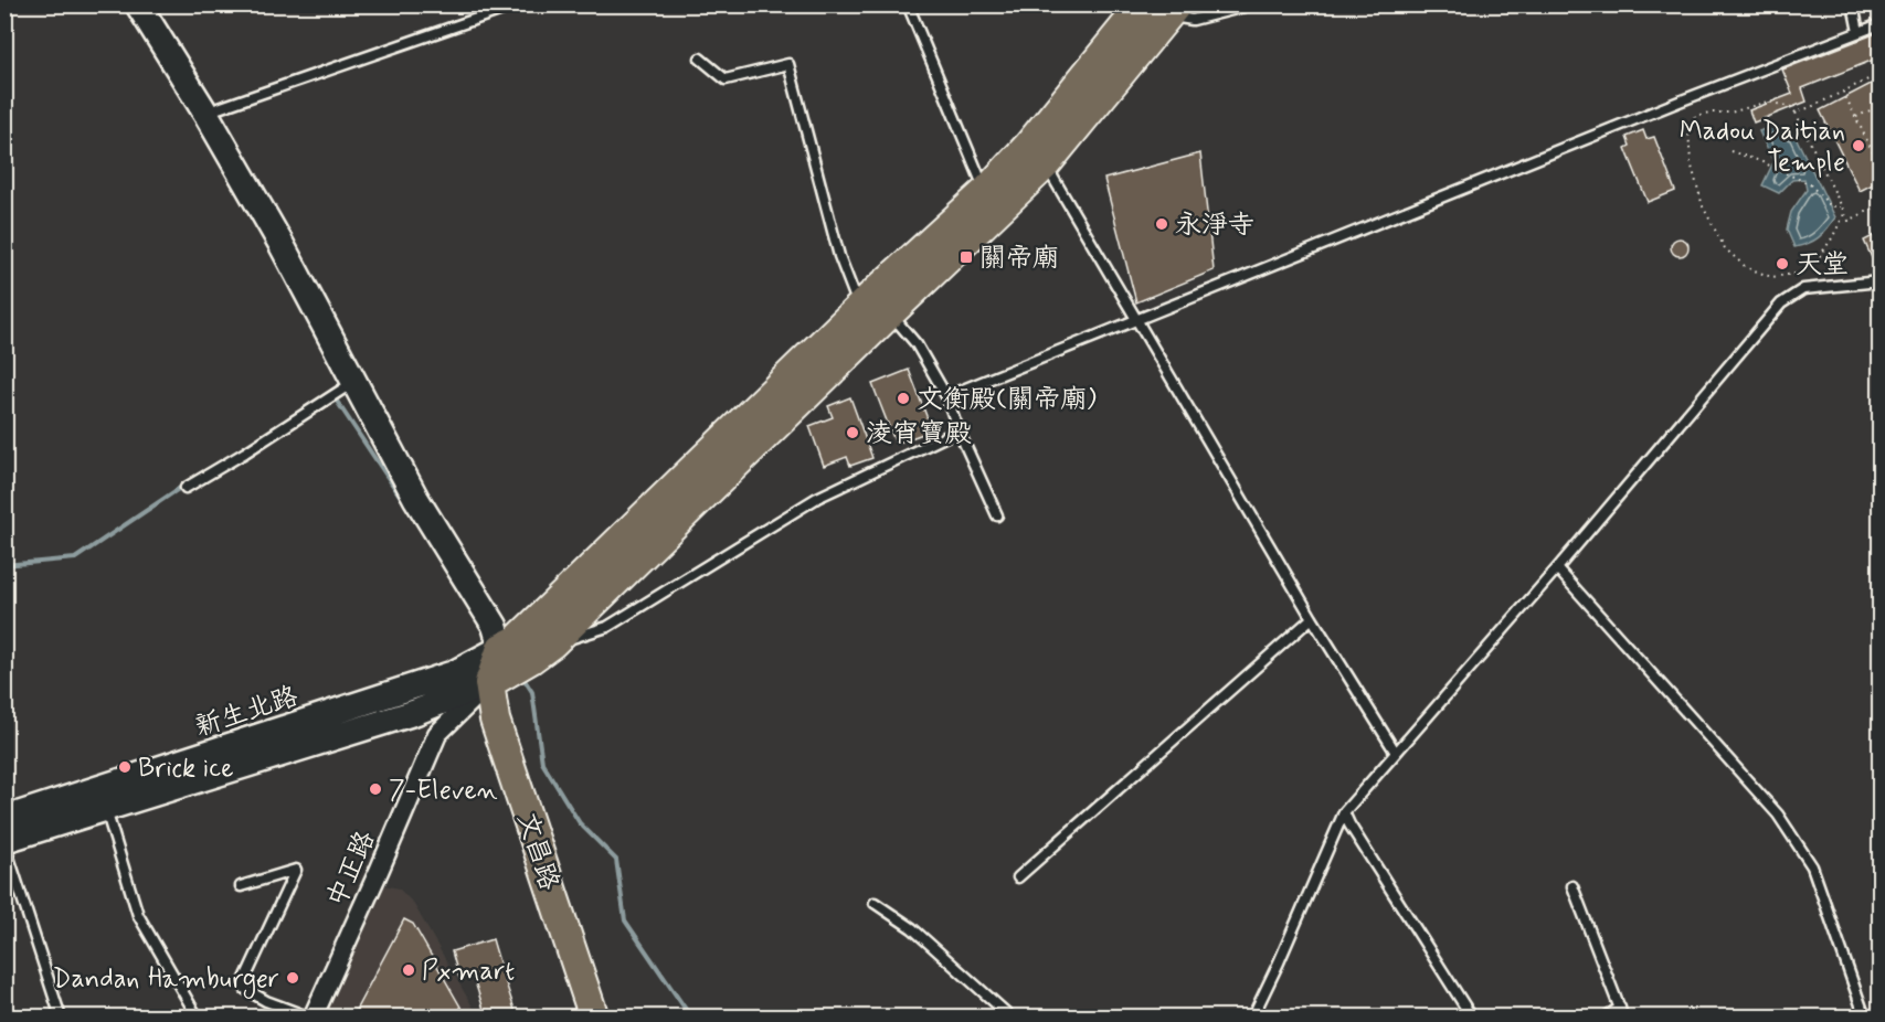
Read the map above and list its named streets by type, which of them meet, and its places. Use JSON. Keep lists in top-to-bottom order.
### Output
{
  "streets": {
    "main road": ["新生北路", "文昌路"],
    "street": ["中正路"]
  },
  "crossings": [
    ["新生北路", "文昌路"],
    ["新生北路", "中正路"],
    ["文昌路", "中正路"]
  ],
  "places": {
    "other": [
      "Madou Daitian Temple",
      "永淨寺",
      "天堂",
      "文衡殿(關帝廟)",
      "淩宵寶殿",
      "Brick ice",
      "7-Eleven",
      "Pxmart",
      "Dandan Hamburger"
    ],
    "transit": ["關帝廟"]
  }
}
